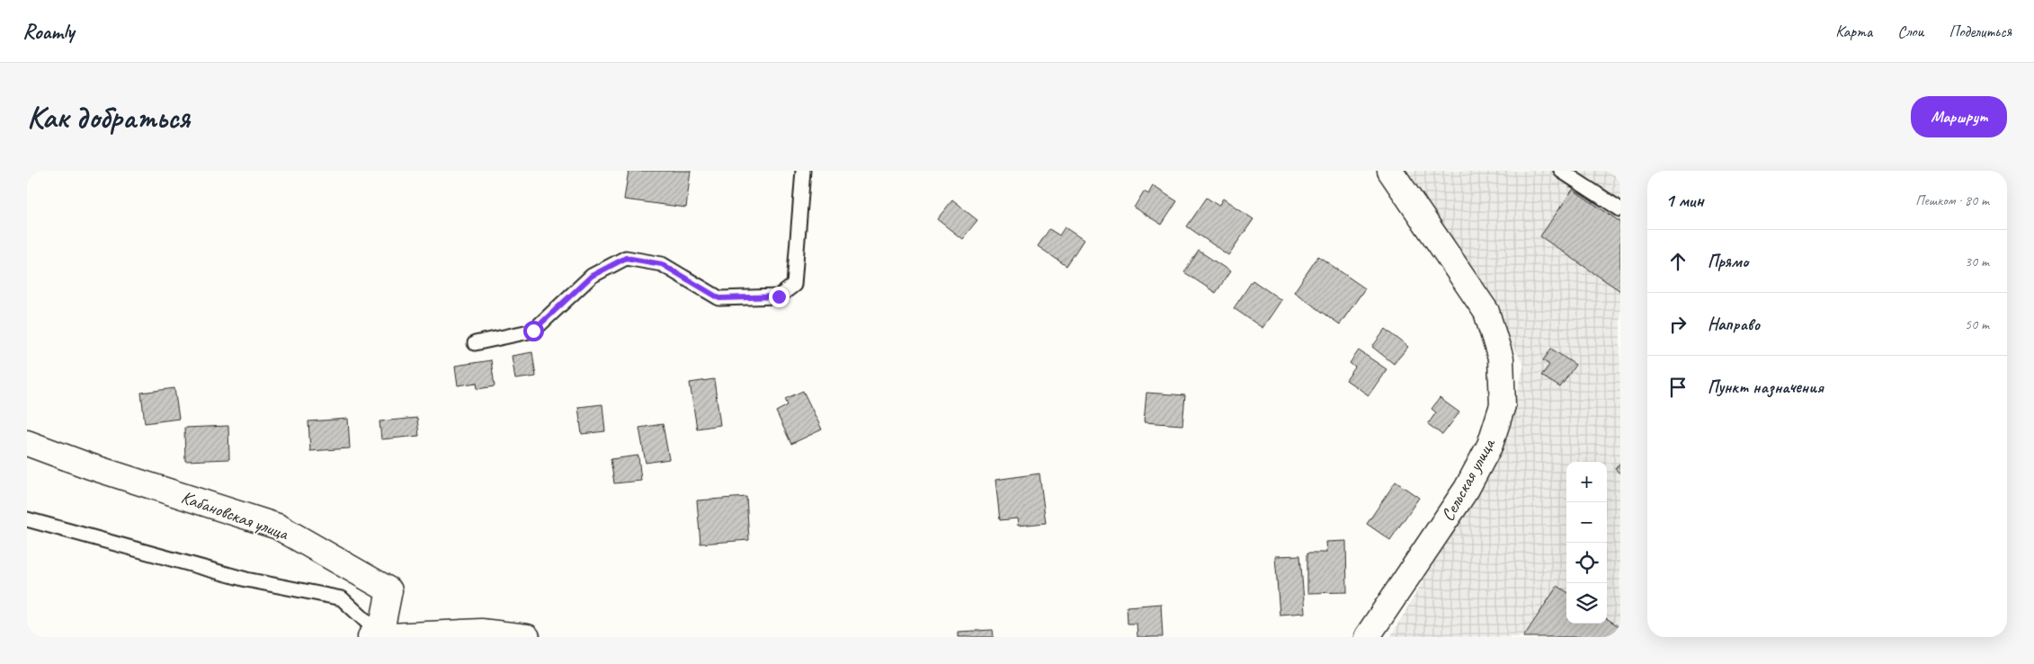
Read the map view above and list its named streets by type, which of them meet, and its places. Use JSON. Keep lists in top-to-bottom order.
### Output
{
  "streets": {
    "street": ["Сельская улица", "Кабановская улица"]
  },
  "page": {
    "header": "Roamly",
    "nav": ["Карта", "Слои", "Поделиться"],
    "buttons": "Маршрут",
    "title": "Как добраться",
    "heading": ["1 мин", "Пешком · 80 m"],
    "list": [
      ["Прямо", "30 m"],
      ["Направо", "50 m"],
      "Пункт назначения"
    ],
    "map_buttons": ["+", "−"]
  }
}
